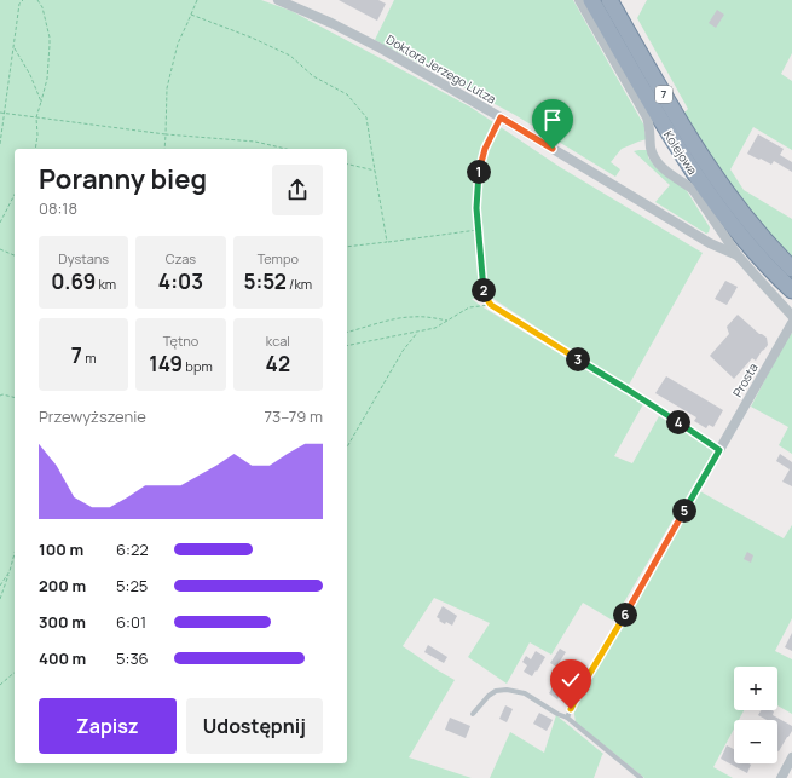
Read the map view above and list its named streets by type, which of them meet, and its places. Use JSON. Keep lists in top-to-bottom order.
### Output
{
  "streets": {
    "highway": ["7", "Kolejowa"],
    "street": ["Doktora Jerzego Lutza", "Prosta"]
  },
  "crossings": [
    ["Doktora Jerzego Lutza", "Kolejowa"]
  ],
  "page": {
    "heading": ["Poranny bieg", "08:18"],
    "pins": [
      "1",
      "2",
      "3",
      "4",
      "5",
      "6"
    ],
    "stats": [
      ["Dystans", "0.69 km"],
      ["Czas", "4:03"],
      ["Tempo", "5:52 /km"],
      ["7 m"],
      ["Tętno", "149 bpm"],
      ["kcal", "42"]
    ],
    "chart": ["Przewyższenie", "73–79 m"],
    "list": [
      {
        "name": "100 m",
        "note": "6:22"
      },
      {
        "name": "200 m",
        "note": "5:25"
      },
      {
        "name": "300 m",
        "note": "6:01"
      },
      {
        "name": "400 m",
        "note": "5:36"
      }
    ],
    "map_buttons": ["+", "−"],
    "buttons": ["Zapisz", "Udostępnij"]
  }
}
